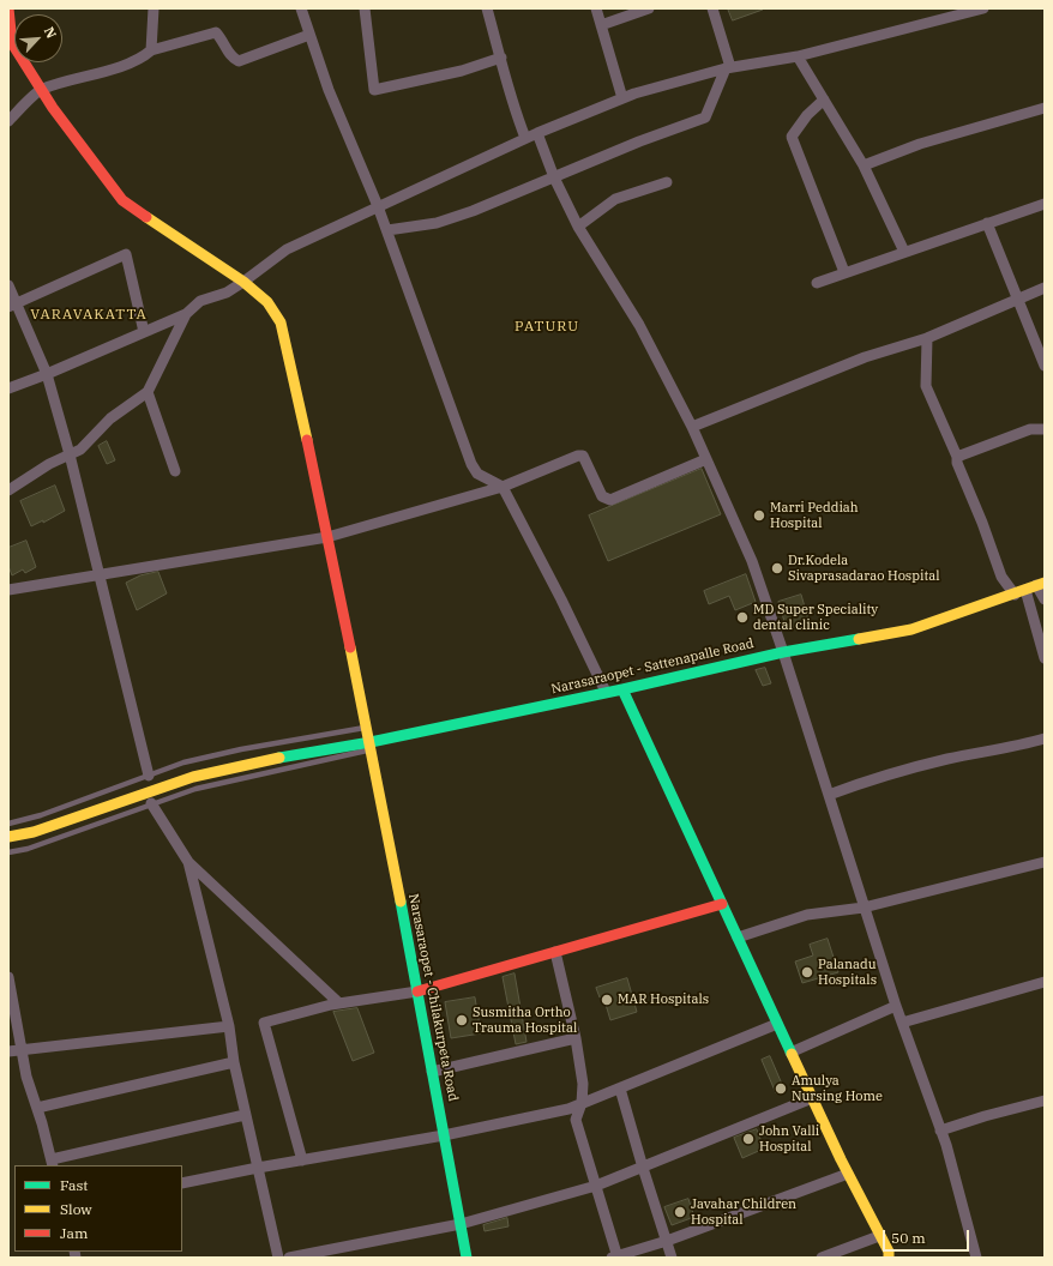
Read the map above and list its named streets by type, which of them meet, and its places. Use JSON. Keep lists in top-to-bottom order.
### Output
{
  "streets": {
    "main road": ["Narasaraopet - Sattenapalle Road", "Narasaraopet - Chilakurpeta Road"]
  },
  "crossings": [
    ["Narasaraopet - Sattenapalle Road", "Narasaraopet - Chilakurpeta Road"]
  ],
  "districts": ["VARAVAKATTA", "PATURU"],
  "places": [
    "Marri Peddiah Hospital",
    "Dr.Kodela Sivaprasadarao Hospital",
    "MD Super Speciality dental clinic",
    "Palanadu Hospitals",
    "MAR Hospitals",
    "Susmitha Ortho Trauma Hospital",
    "Amulya Nursing Home",
    "John Valli Hospital",
    "Javahar Children Hospital"
  ],
  "legend": ["Fast", "Slow", "Jam"],
  "scale_bar": "50 m",
  "north": "top right"
}
